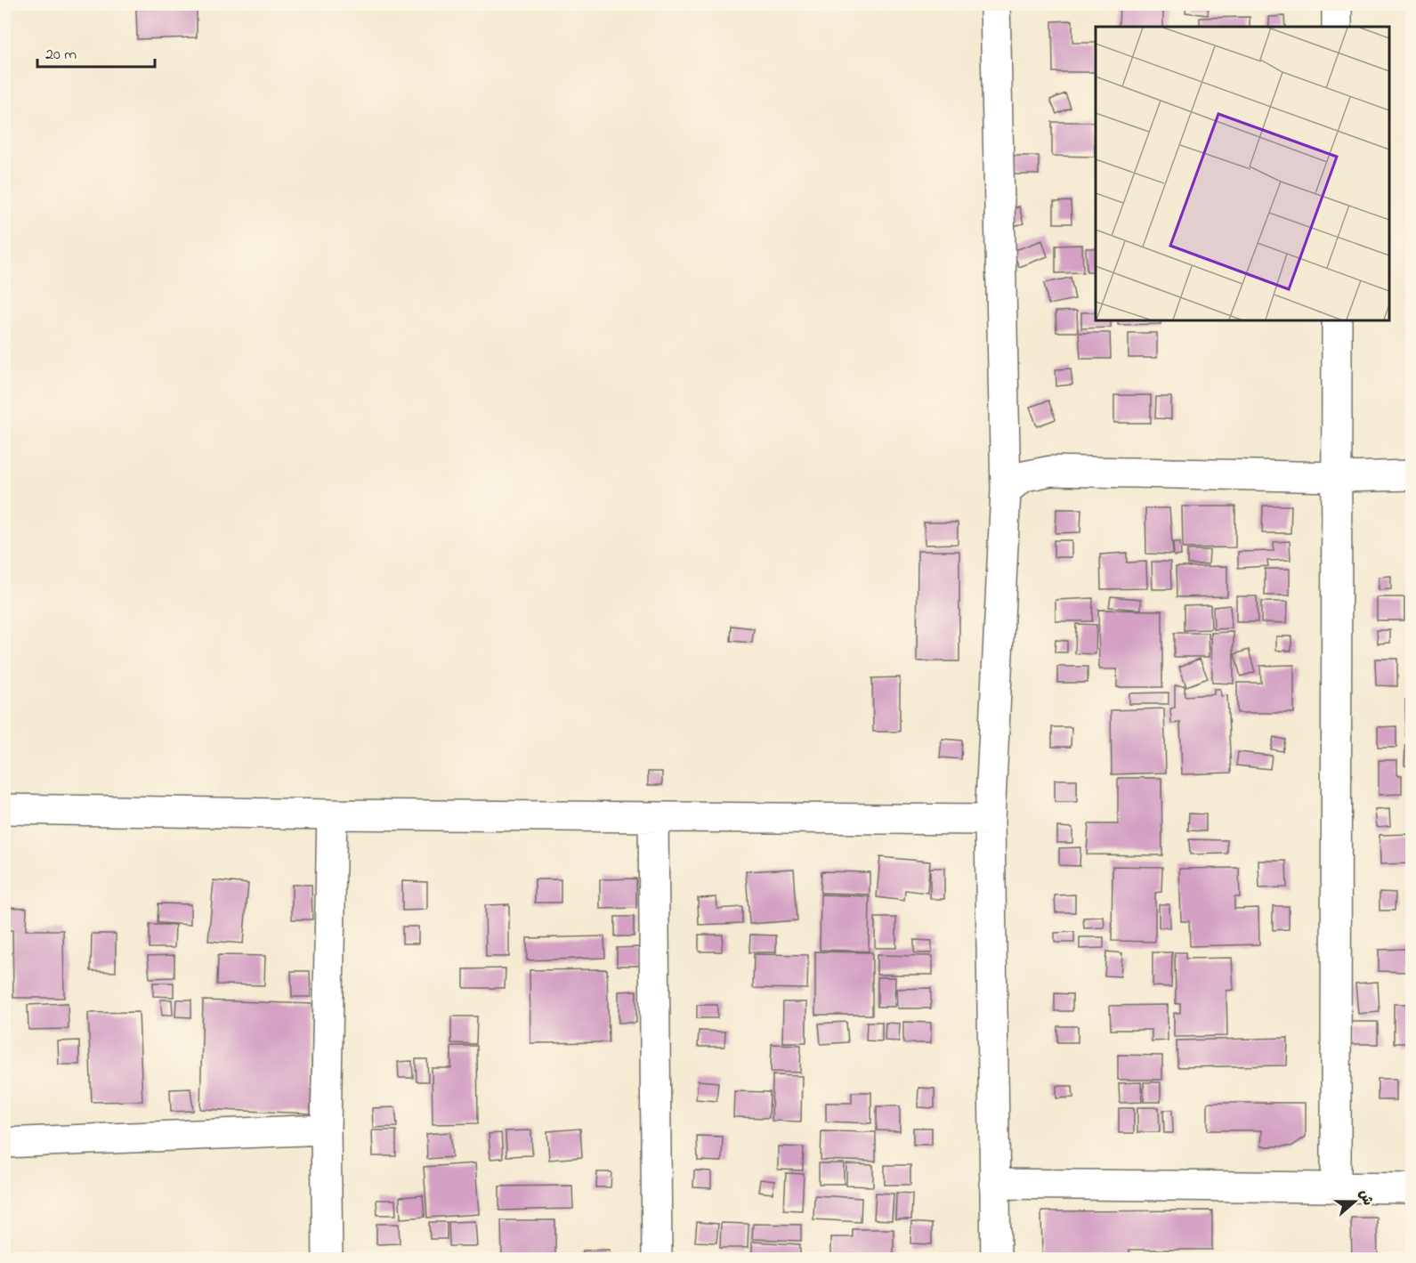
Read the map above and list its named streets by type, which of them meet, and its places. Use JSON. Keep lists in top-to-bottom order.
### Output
{
  "scale_bar": "20 m",
  "north": "right"
}
